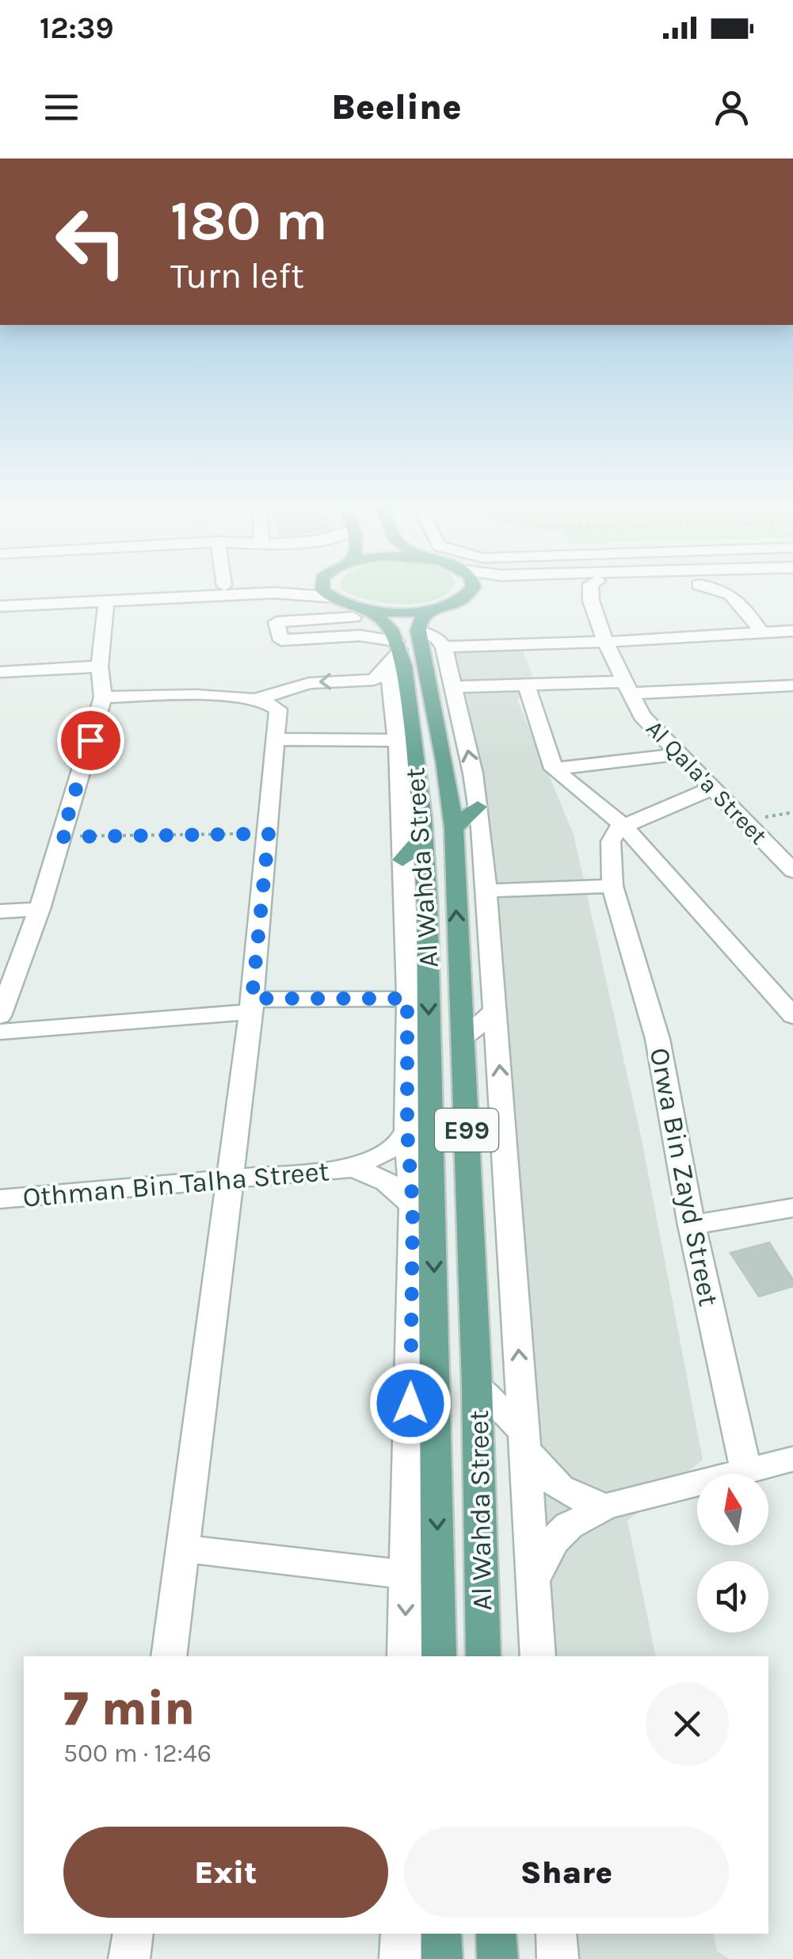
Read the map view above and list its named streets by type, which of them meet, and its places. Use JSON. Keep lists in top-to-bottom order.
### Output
{
  "streets": {
    "main road": ["Al Wahda Street", "E99"],
    "street": ["Al Qala'a Street", "Orwa Bin Zayd Street", "Othman Bin Talha Street"]
  },
  "north": "top",
  "page": {
    "status": "12:39",
    "header": "Beeline",
    "turn": ["180 m", "Turn left"],
    "heading": ["7 min", "500 m · 12:46"],
    "buttons": ["Exit", "Share"]
  }
}
